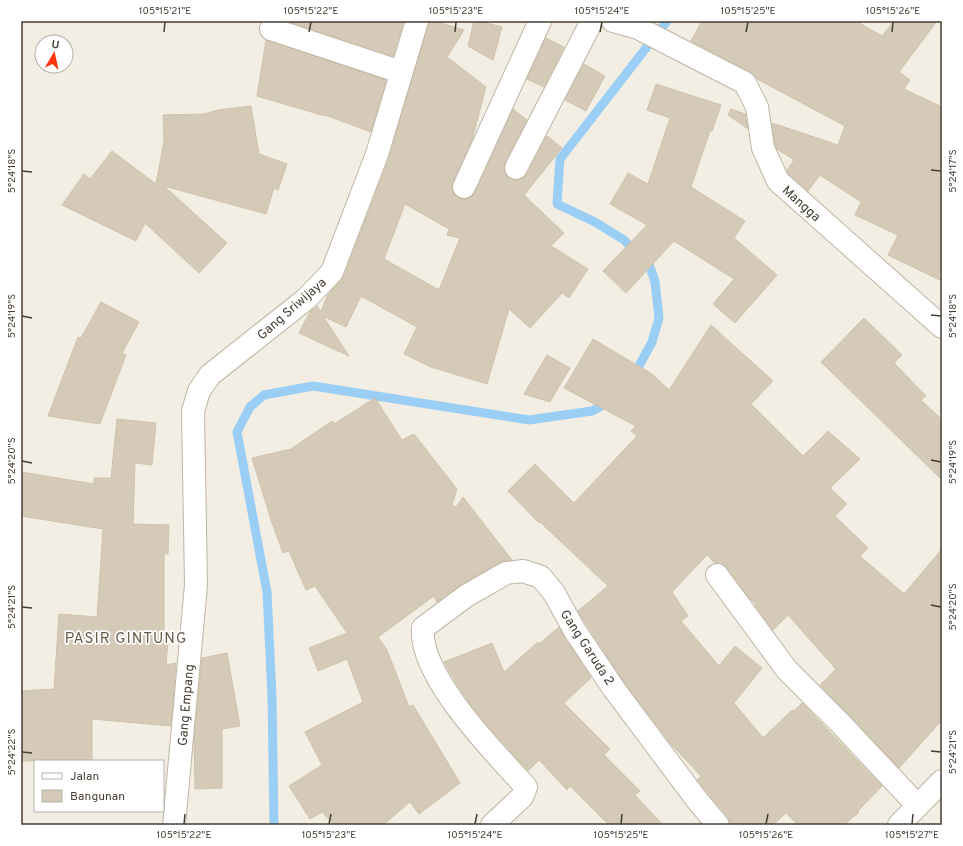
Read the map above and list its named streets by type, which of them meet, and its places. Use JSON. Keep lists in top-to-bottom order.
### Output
{
  "streets": {
    "street": [
      "Mangga",
      "Gang Sriwijaya",
      "Gang Garuda 2",
      "Gang Empang"
    ]
  },
  "crossings": [
    ["Gang Sriwijaya", "Gang Empang"]
  ],
  "districts": ["PASIR GINTUNG"],
  "legend": ["Jalan", "Bangunan"],
  "north": "top",
  "coordinates": [
    "105°15'21\"E",
    "105°15'22\"E",
    "105°15'23\"E",
    "105°15'24\"E",
    "105°15'25\"E",
    "105°15'26\"E",
    "5°24'18\"S",
    "5°24'17\"S",
    "5°24'19\"S",
    "5°24'20\"S",
    "5°24'21\"S",
    "5°24'22\"S",
    "105°15'27\"E"
  ]
}
